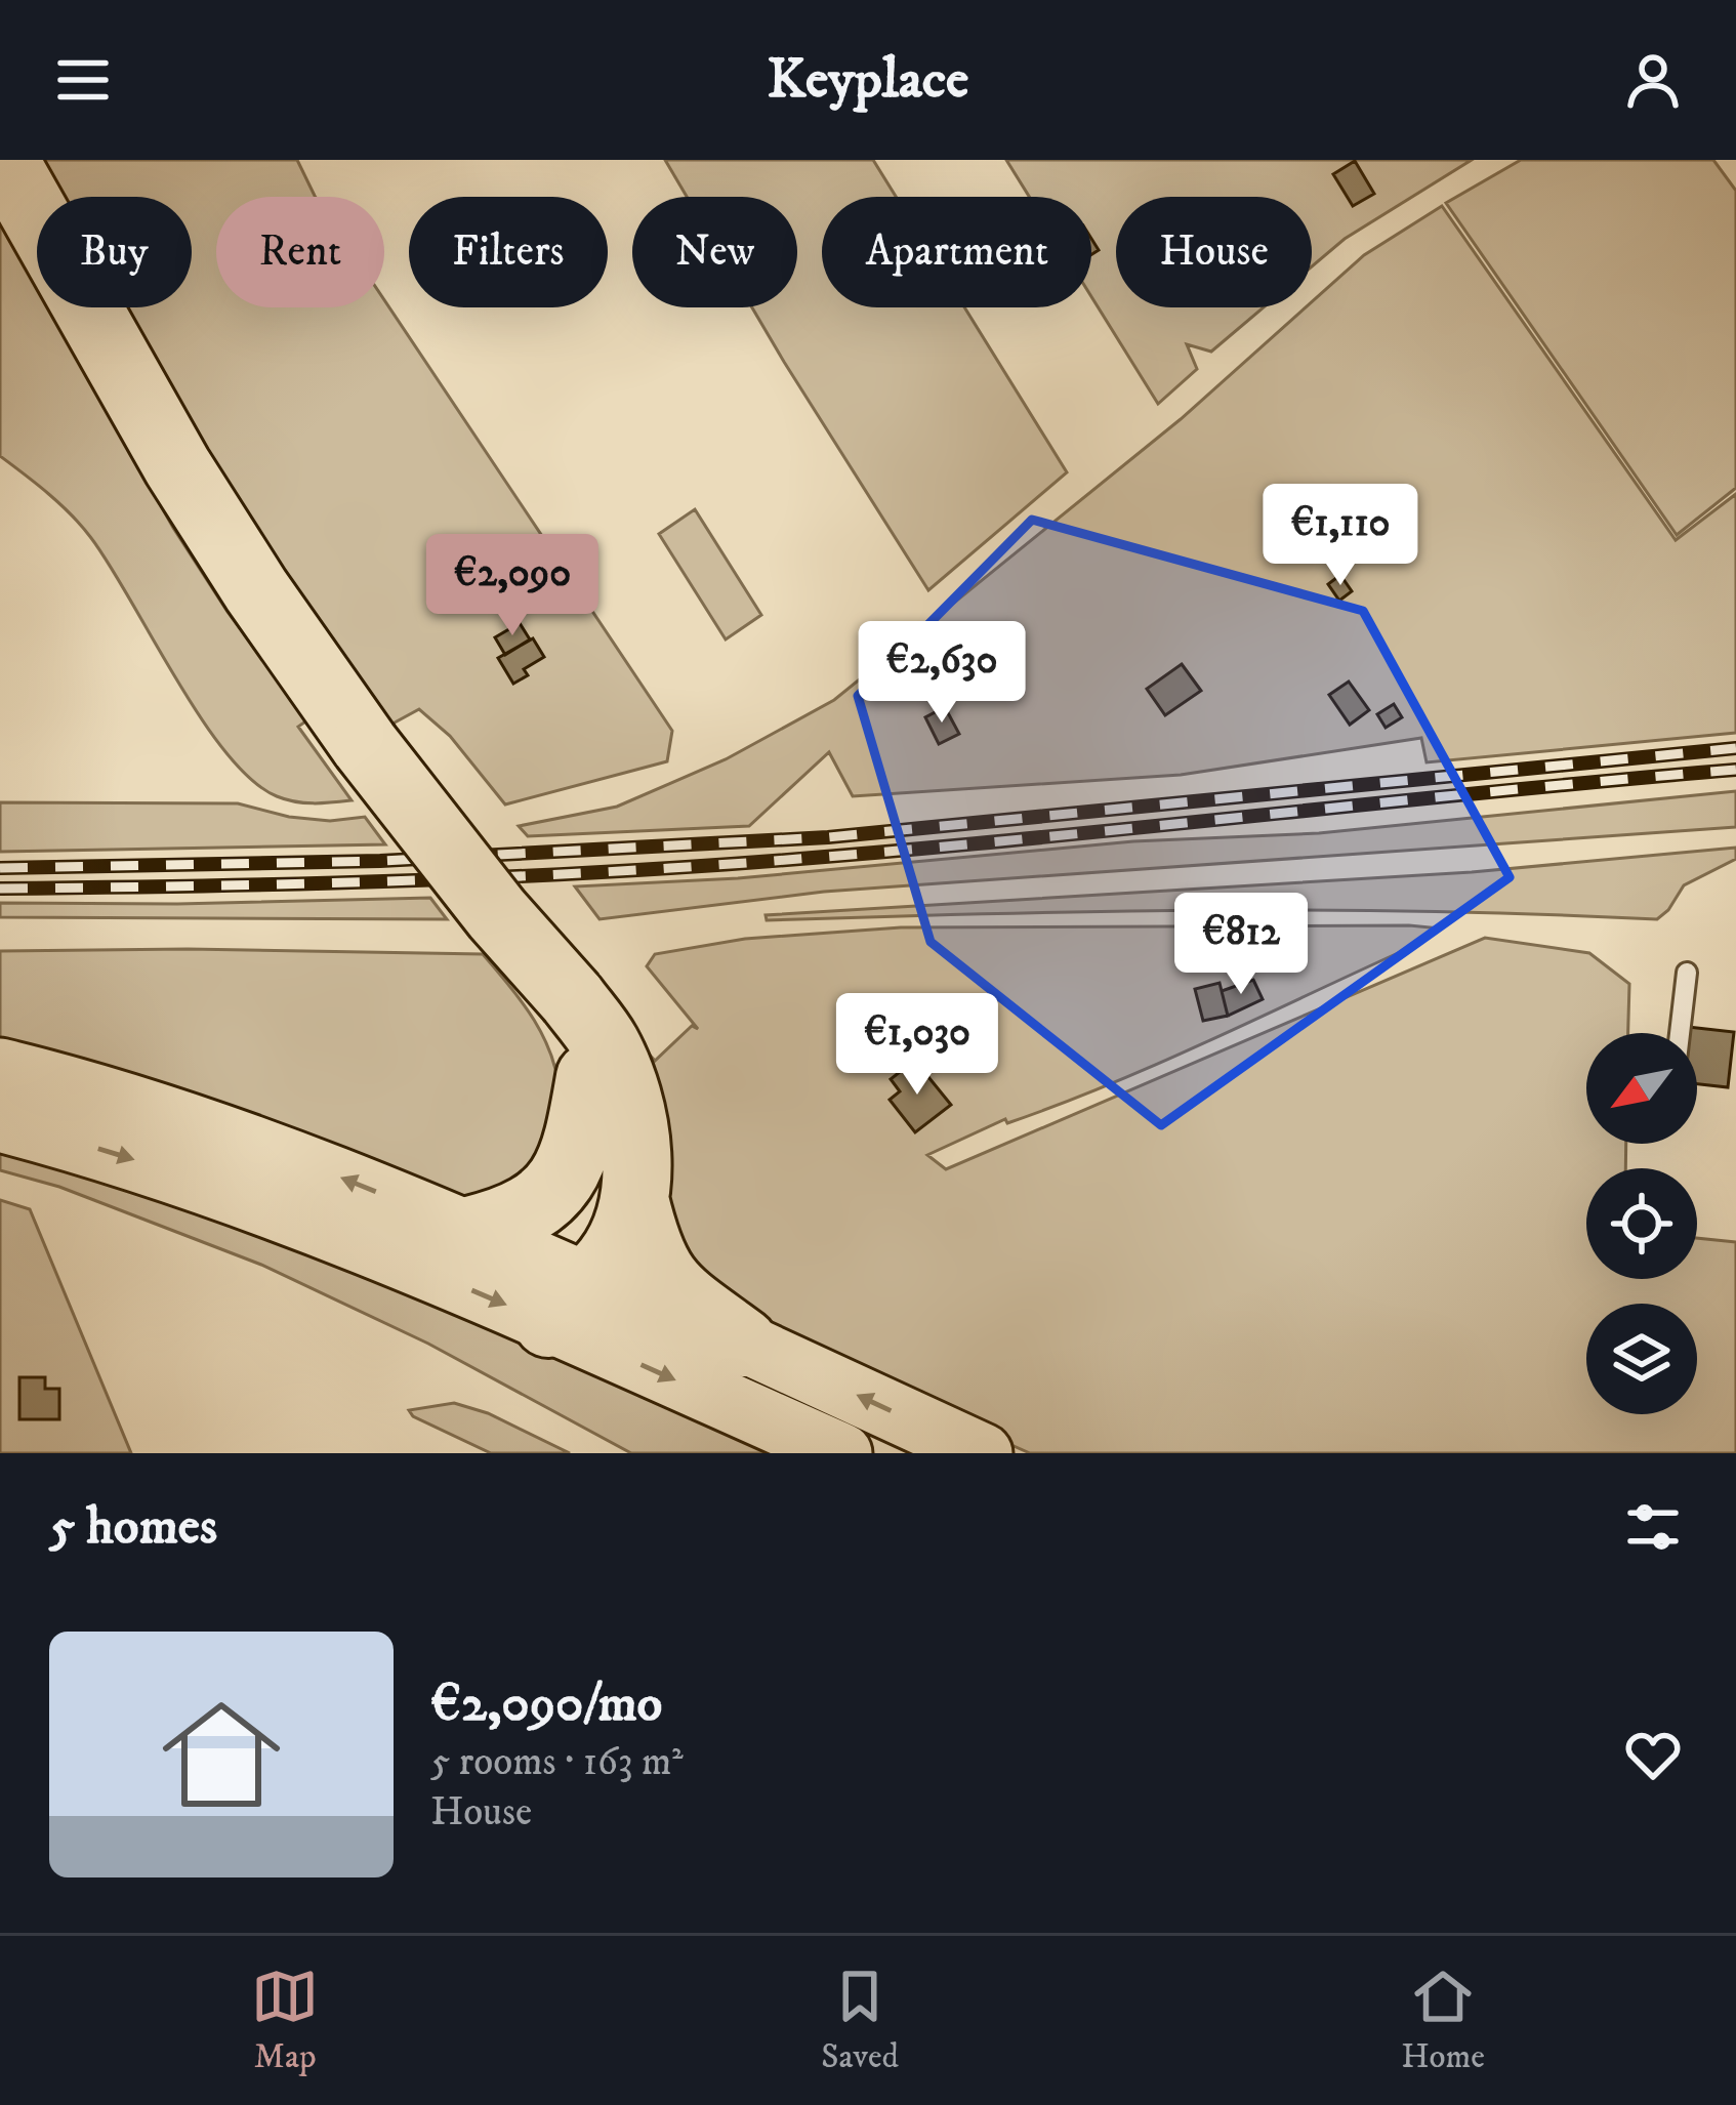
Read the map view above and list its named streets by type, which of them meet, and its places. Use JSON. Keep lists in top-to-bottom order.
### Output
{
  "north": "bottom left",
  "page": {
    "header": "Keyplace",
    "chip": [
      "Buy",
      "Rent",
      "Filters",
      "New",
      "Apartment",
      "House"
    ],
    "price": [
      "€1,110",
      "€2,090",
      "€2,630",
      "€812",
      "€1,030"
    ],
    "heading": "5 homes",
    "list": [
      {
        "name": "€2,090/mo",
        "note": "5 rooms · 163 m² · House"
      }
    ],
    "tabs": ["Map", "Saved", "Home"]
  }
}
